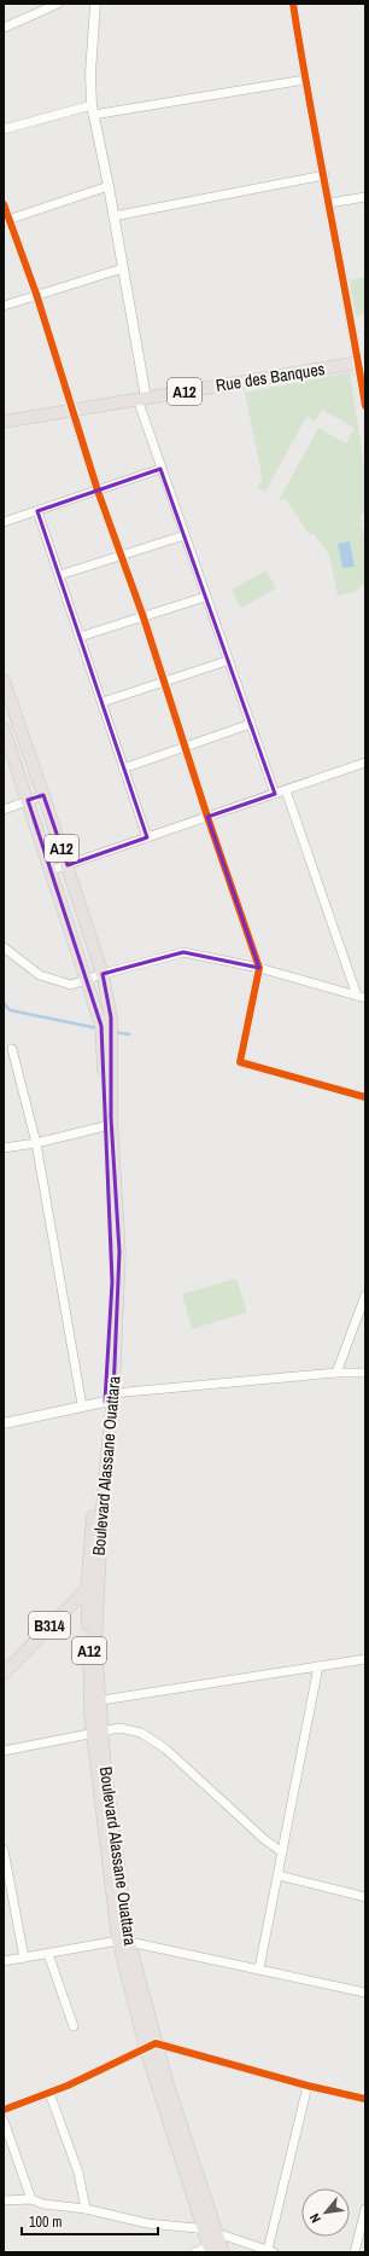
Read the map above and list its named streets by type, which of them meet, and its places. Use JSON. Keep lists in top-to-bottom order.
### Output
{
  "streets": {
    "main road": [
      "Rue des Banques",
      "A12",
      "Boulevard Alassane Ouattara",
      "B314"
    ]
  },
  "crossings": [
    ["Boulevard Alassane Ouattara", "B314"]
  ],
  "scale_bar": "100 m",
  "north": "bottom left"
}
